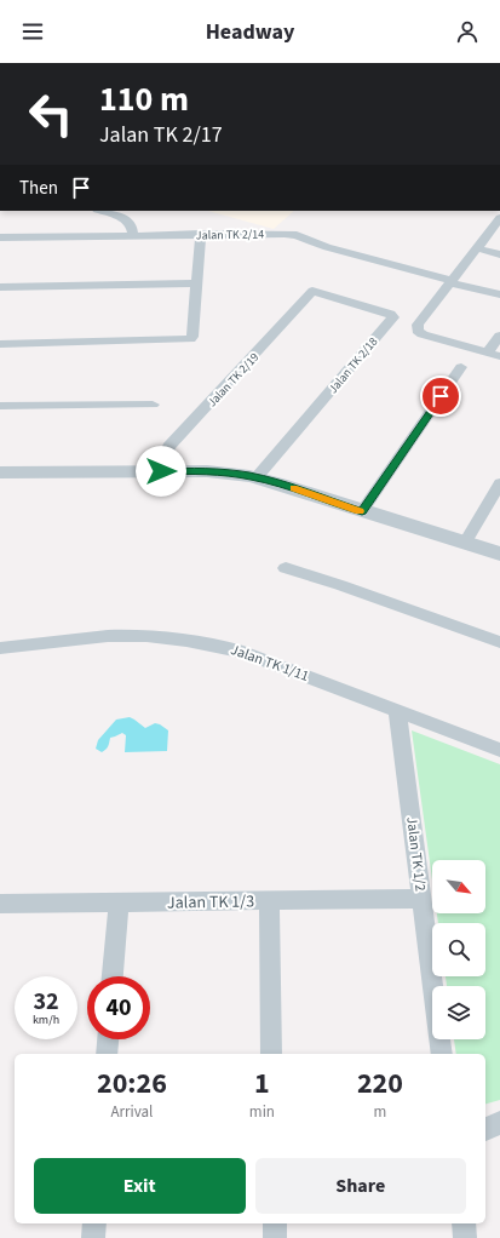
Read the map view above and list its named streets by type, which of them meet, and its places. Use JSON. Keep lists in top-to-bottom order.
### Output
{
  "streets": {
    "street": [
      "Jalan TK 2/14",
      "Jalan TK 2/18",
      "Jalan TK 2/19",
      "Jalan TK 1/11",
      "Jalan TK 1/2",
      "Jalan TK 1/3"
    ]
  },
  "crossings": [
    ["Jalan TK 2/18", "Jalan TK 2/19"],
    ["Jalan TK 1/11", "Jalan TK 1/2"],
    ["Jalan TK 1/2", "Jalan TK 1/3"]
  ],
  "north": "bottom right",
  "page": {
    "header": "Headway",
    "turn": ["110 m", "Jalan TK 2/17"],
    "then": "Then",
    "speed": "32 km/h",
    "limit": "40",
    "eta": [
      "20:26",
      "Arrival",
      "1",
      "min",
      "220",
      "m"
    ],
    "buttons": ["Exit", "Share"]
  }
}
